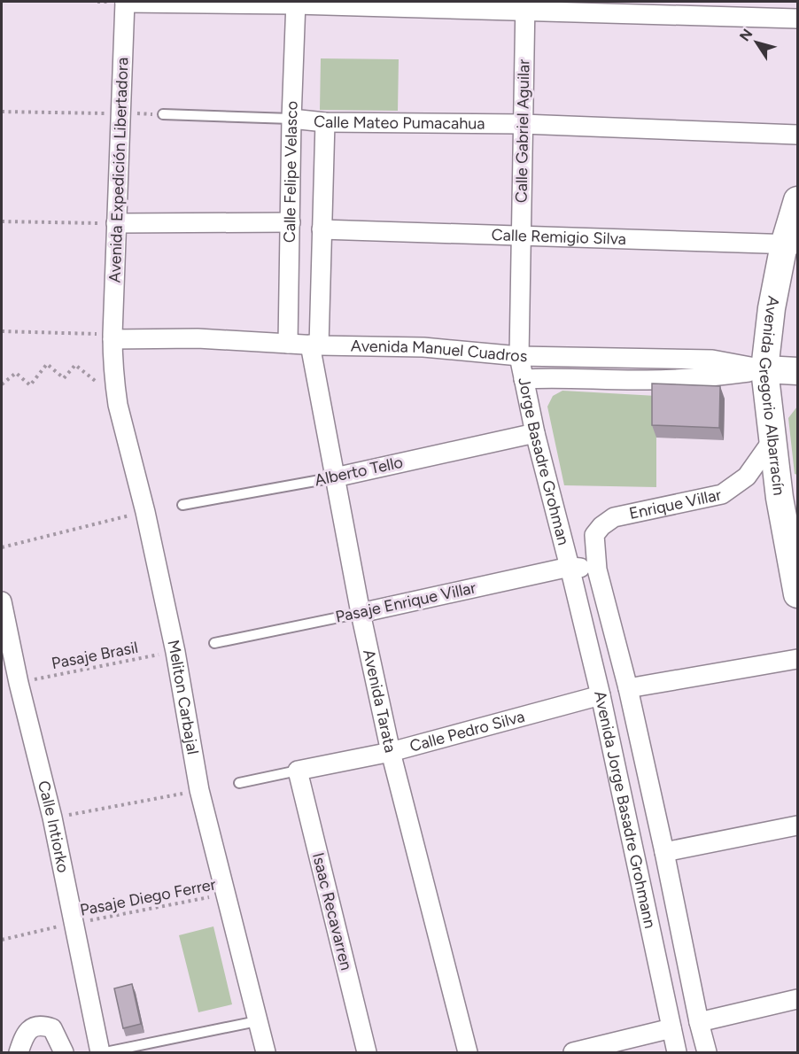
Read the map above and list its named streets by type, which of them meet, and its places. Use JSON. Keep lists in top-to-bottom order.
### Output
{
  "streets": {
    "street": [
      "Calle Mateo Pumacahua",
      "Calle Gabriel Aguilar",
      "Avenida Expedición Libertadora",
      "Calle Felipe Velasco",
      "Calle Remigio Silva",
      "Avenida Manuel Cuadros",
      "Avenida Gregorio Albarracín",
      "Jorge Basadre Grohman",
      "Alberto Tello",
      "Enrique Villar",
      "Pasaje Enrique Villar",
      "Meliton Carbajal",
      "Avenida Tarata",
      "Calle Pedro Silva",
      "Avenida Jorge Basadre Grohmann",
      "Calle Intiorko",
      "Isaac Recavarren"
    ],
    "path": ["Pasaje Brasil", "Pasaje Diego Ferrer"]
  },
  "crossings": [
    ["Calle Mateo Pumacahua", "Calle Gabriel Aguilar"],
    ["Calle Mateo Pumacahua", "Calle Felipe Velasco"],
    ["Calle Gabriel Aguilar", "Calle Remigio Silva"],
    ["Calle Gabriel Aguilar", "Avenida Manuel Cuadros"],
    ["Calle Gabriel Aguilar", "Jorge Basadre Grohman"],
    ["Avenida Expedición Libertadora", "Avenida Manuel Cuadros"],
    ["Avenida Expedición Libertadora", "Meliton Carbajal"],
    ["Calle Felipe Velasco", "Calle Remigio Silva"],
    ["Calle Felipe Velasco", "Avenida Manuel Cuadros"],
    ["Calle Felipe Velasco", "Avenida Tarata"],
    ["Calle Remigio Silva", "Avenida Gregorio Albarracín"],
    ["Avenida Manuel Cuadros", "Avenida Gregorio Albarracín"],
    ["Avenida Manuel Cuadros", "Jorge Basadre Grohman"],
    ["Avenida Manuel Cuadros", "Meliton Carbajal"],
    ["Avenida Manuel Cuadros", "Avenida Tarata"],
    ["Avenida Gregorio Albarracín", "Enrique Villar"],
    ["Jorge Basadre Grohman", "Alberto Tello"],
    ["Jorge Basadre Grohman", "Pasaje Enrique Villar"],
    ["Jorge Basadre Grohman", "Avenida Jorge Basadre Grohmann"],
    ["Alberto Tello", "Avenida Tarata"],
    ["Enrique Villar", "Pasaje Enrique Villar"],
    ["Enrique Villar", "Avenida Jorge Basadre Grohmann"],
    ["Pasaje Enrique Villar", "Avenida Tarata"],
    ["Pasaje Enrique Villar", "Avenida Jorge Basadre Grohmann"],
    ["Pasaje Brasil", "Meliton Carbajal"],
    ["Pasaje Brasil", "Calle Intiorko"],
    ["Meliton Carbajal", "Pasaje Diego Ferrer"],
    ["Avenida Tarata", "Calle Pedro Silva"],
    ["Calle Pedro Silva", "Avenida Jorge Basadre Grohmann"],
    ["Calle Pedro Silva", "Isaac Recavarren"],
    ["Calle Intiorko", "Pasaje Diego Ferrer"]
  ],
  "north": "top left"
}
